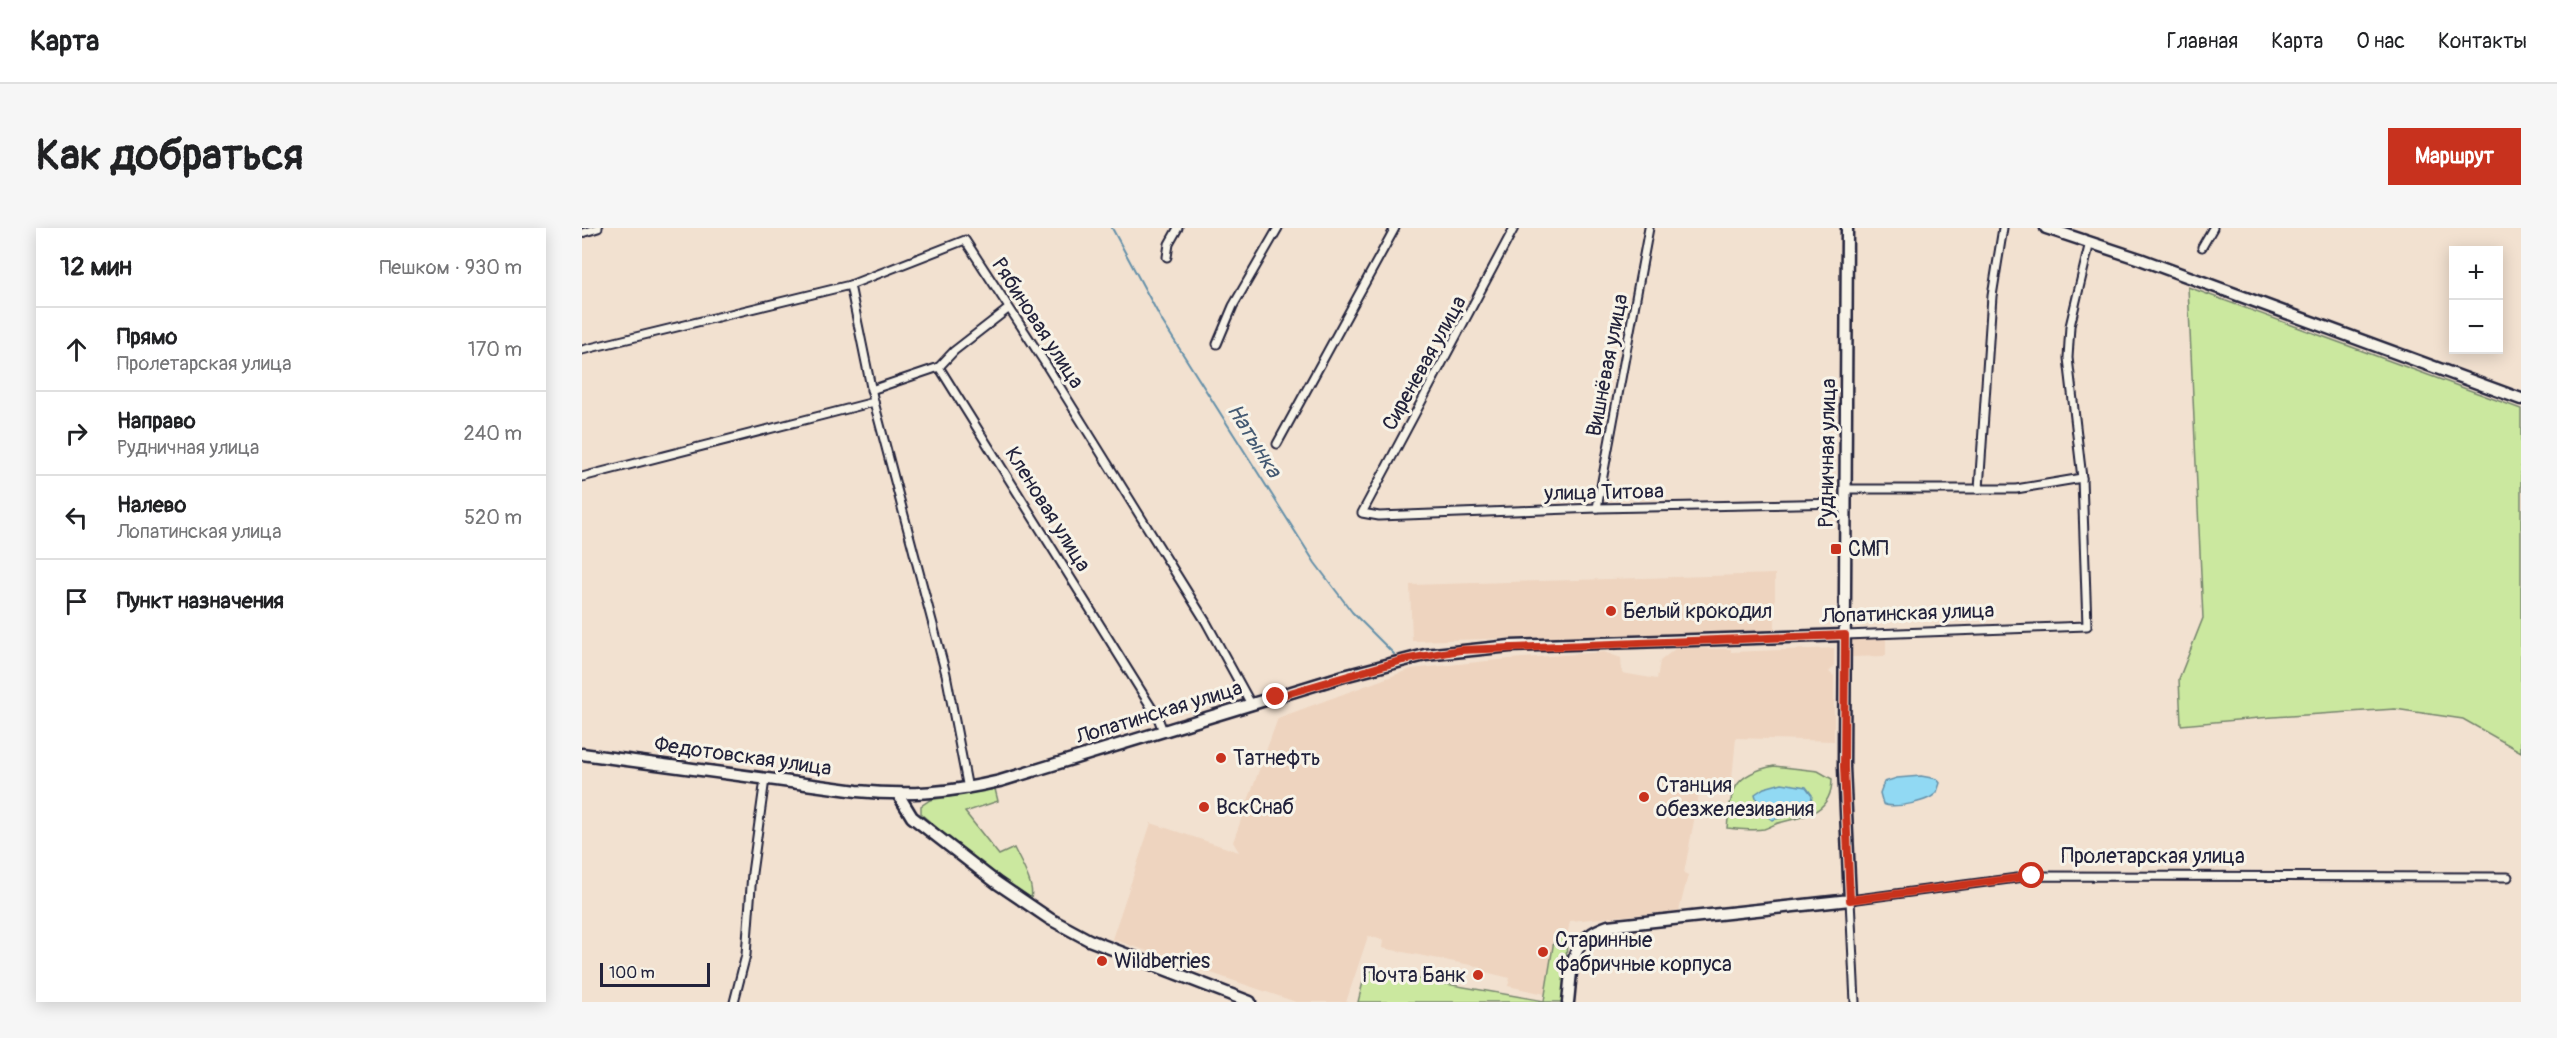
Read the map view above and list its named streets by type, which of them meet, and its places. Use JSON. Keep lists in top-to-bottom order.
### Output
{
  "streets": {
    "main road": [
      "Рудничная улица",
      "Лопатинская улица",
      "Федотовская улица",
      "Пролетарская улица"
    ],
    "street": [
      "Рябиновая улица",
      "Сиреневая улица",
      "Вишнёвая улица",
      "улица Титова",
      "Кленовая улица"
    ]
  },
  "crossings": [
    ["Рябиновая улица", "Лопатинская улица"],
    ["Сиреневая улица", "улица Титова"],
    ["Вишнёвая улица", "улица Титова"],
    ["Рудничная улица", "улица Титова"],
    ["Рудничная улица", "Лопатинская улица"],
    ["Рудничная улица", "Пролетарская улица"],
    ["Кленовая улица", "Лопатинская улица"],
    ["Лопатинская улица", "Федотовская улица"]
  ],
  "water": ["Натынка"],
  "places": {
    "transit": ["СМП"],
    "other": [
      "Белый крокодил",
      "Татнефть",
      "Станция обезжелезивания",
      "ВскСнаб",
      "Старинные фабричные корпуса",
      "Wildberries",
      "Почта Банк"
    ]
  },
  "scale_bar": "100 m",
  "page": {
    "header": "Карта",
    "nav": [
      "Главная",
      "Карта",
      "О нас",
      "Контакты"
    ],
    "buttons": "Маршрут",
    "title": "Как добраться",
    "heading": ["12 мин", "Пешком · 930 m"],
    "map_buttons": ["+", "−"],
    "list": [
      ["Прямо", "Пролетарская улица", "170 m"],
      ["Направо", "Рудничная улица", "240 m"],
      ["Налево", "Лопатинская улица", "520 m"],
      "Пункт назначения"
    ],
    "scale": "100 m"
  }
}
